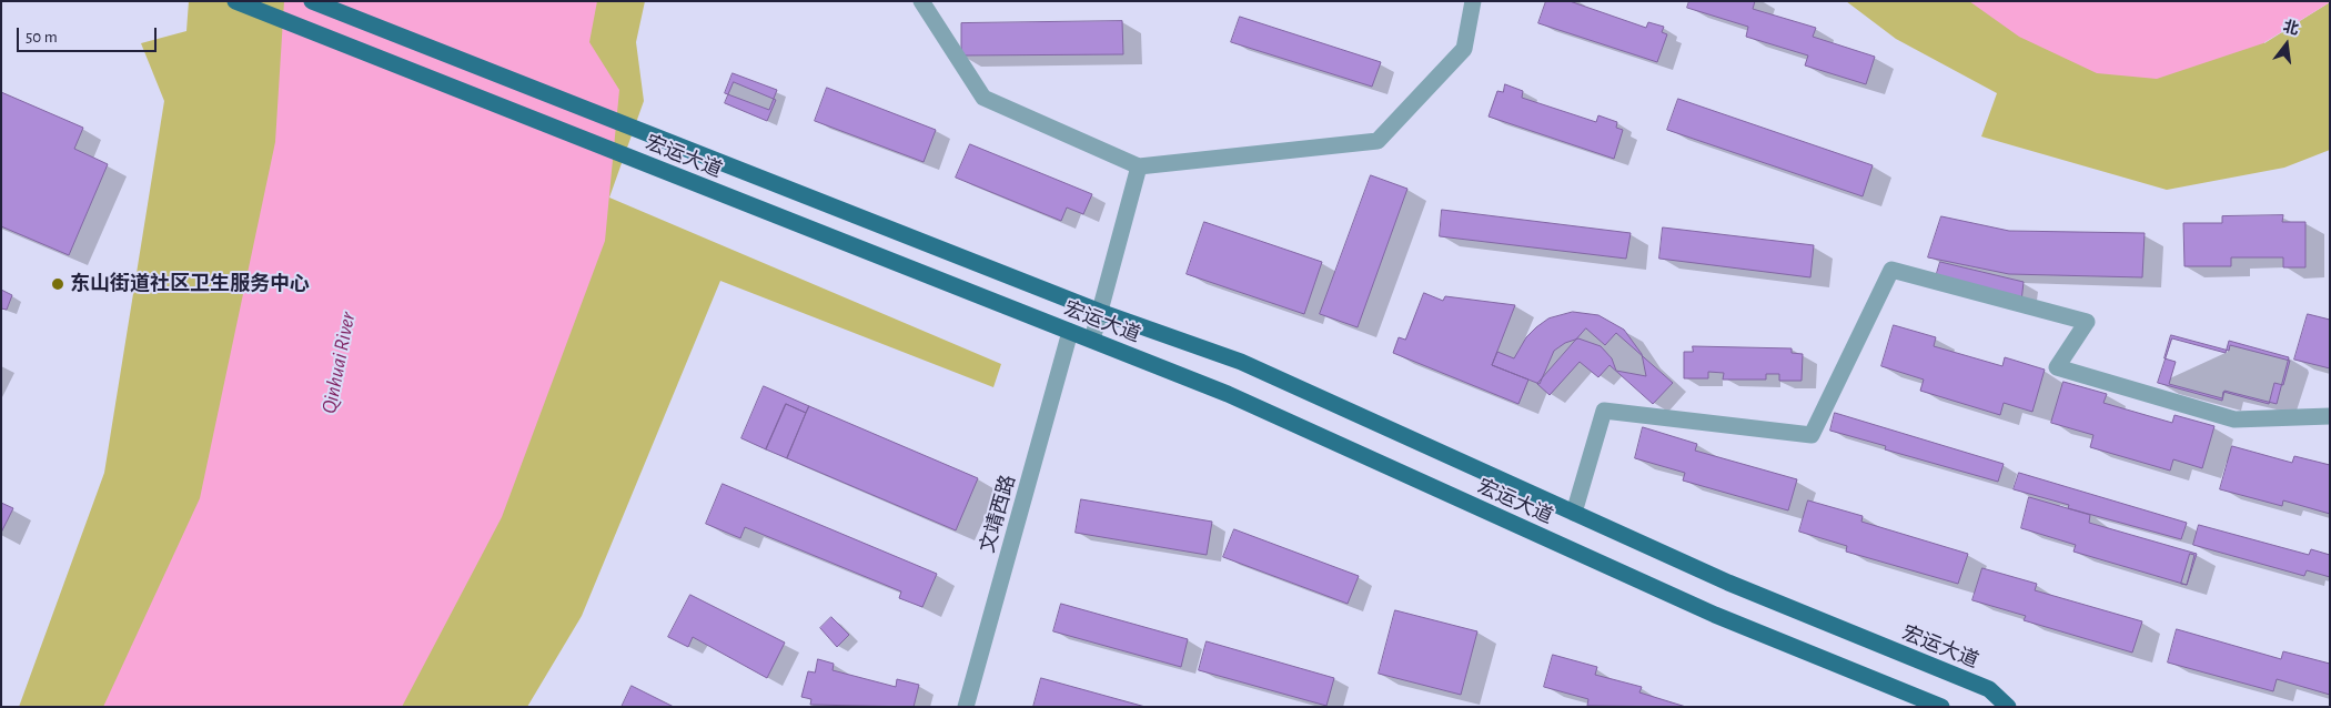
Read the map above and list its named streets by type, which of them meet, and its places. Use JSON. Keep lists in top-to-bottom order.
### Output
{
  "streets": {
    "main road": ["宏运大道"],
    "street": ["文靖西路"]
  },
  "crossings": [
    ["宏运大道", "文靖西路"]
  ],
  "water": ["Qinhuai River"],
  "places": ["东山街道社区卫生服务中心"],
  "scale_bar": "50 m",
  "north": "top"
}
